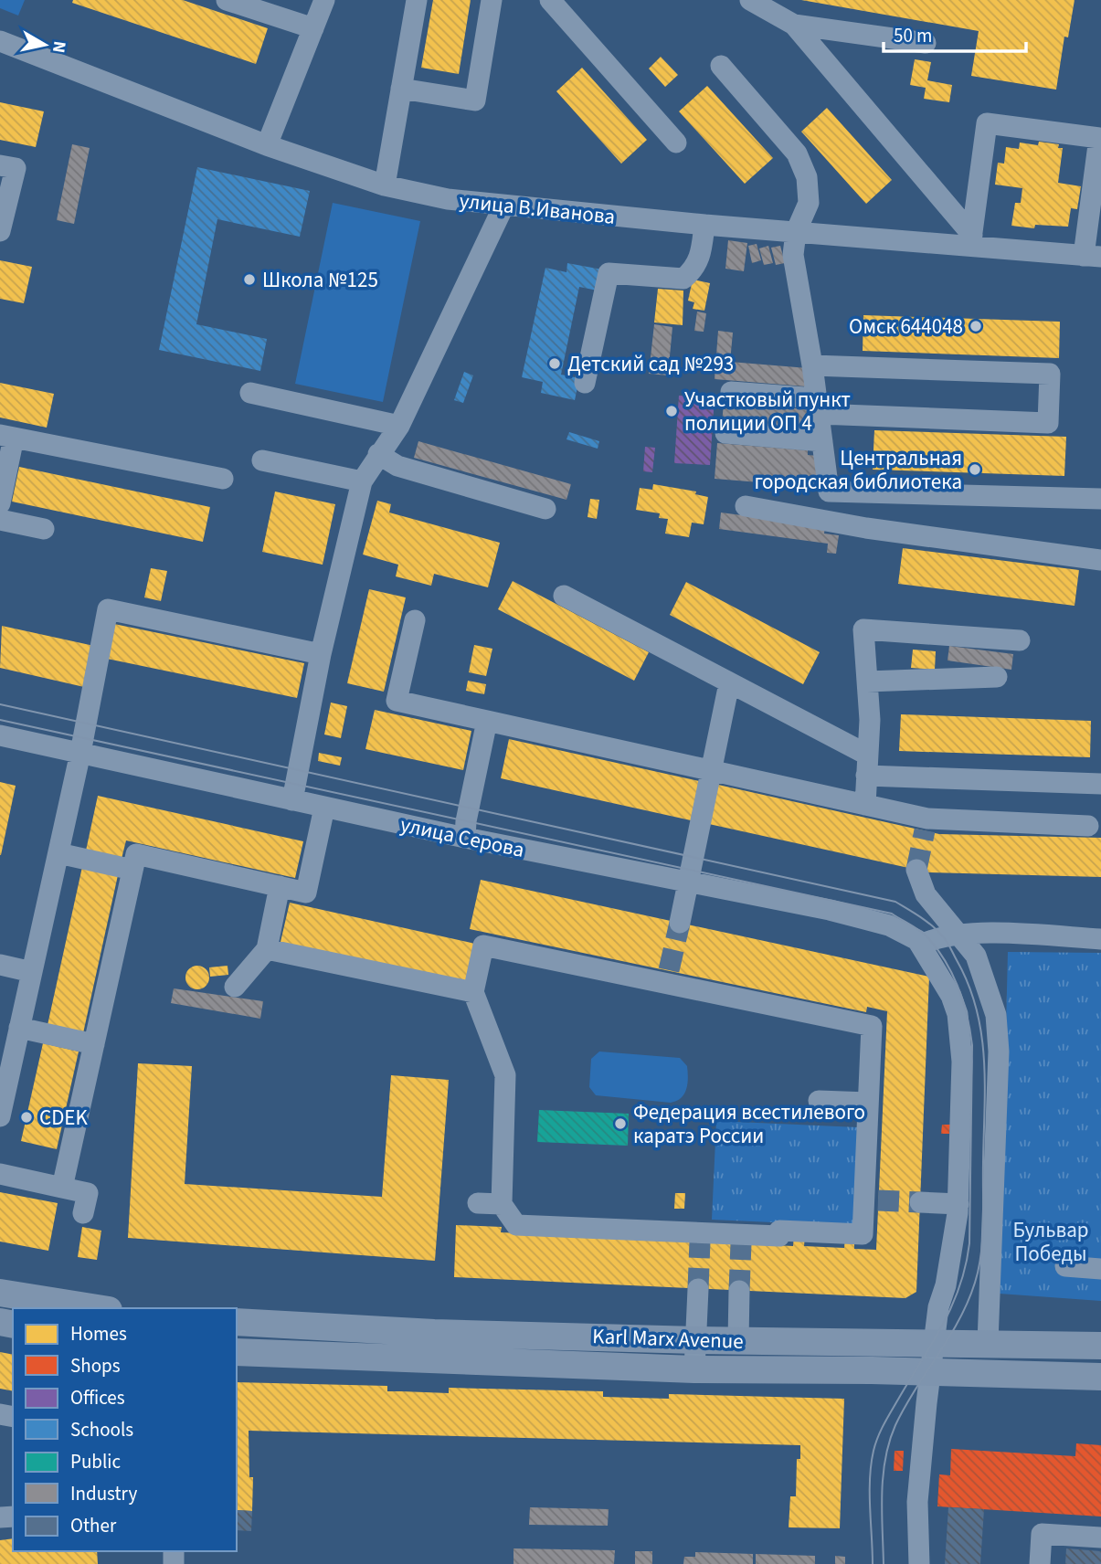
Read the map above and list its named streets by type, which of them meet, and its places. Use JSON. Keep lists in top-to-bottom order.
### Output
{
  "streets": {
    "main road": ["Karl Marx Avenue"],
    "street": ["улица В.Иванова", "улица Серова"]
  },
  "parks": ["Бульвар Победы"],
  "places": [
    "Школа №125",
    "Омск 644048",
    "Детский сад №293",
    "Участковый пункт полиции ОП 4",
    "Центральная городская библиотека",
    "CDEK",
    "Федерация всестилевого каратэ России"
  ],
  "legend": [
    "Homes",
    "Shops",
    "Offices",
    "Schools",
    "Public",
    "Industry",
    "Other"
  ],
  "scale_bar": "50 m",
  "north": "right"
}
